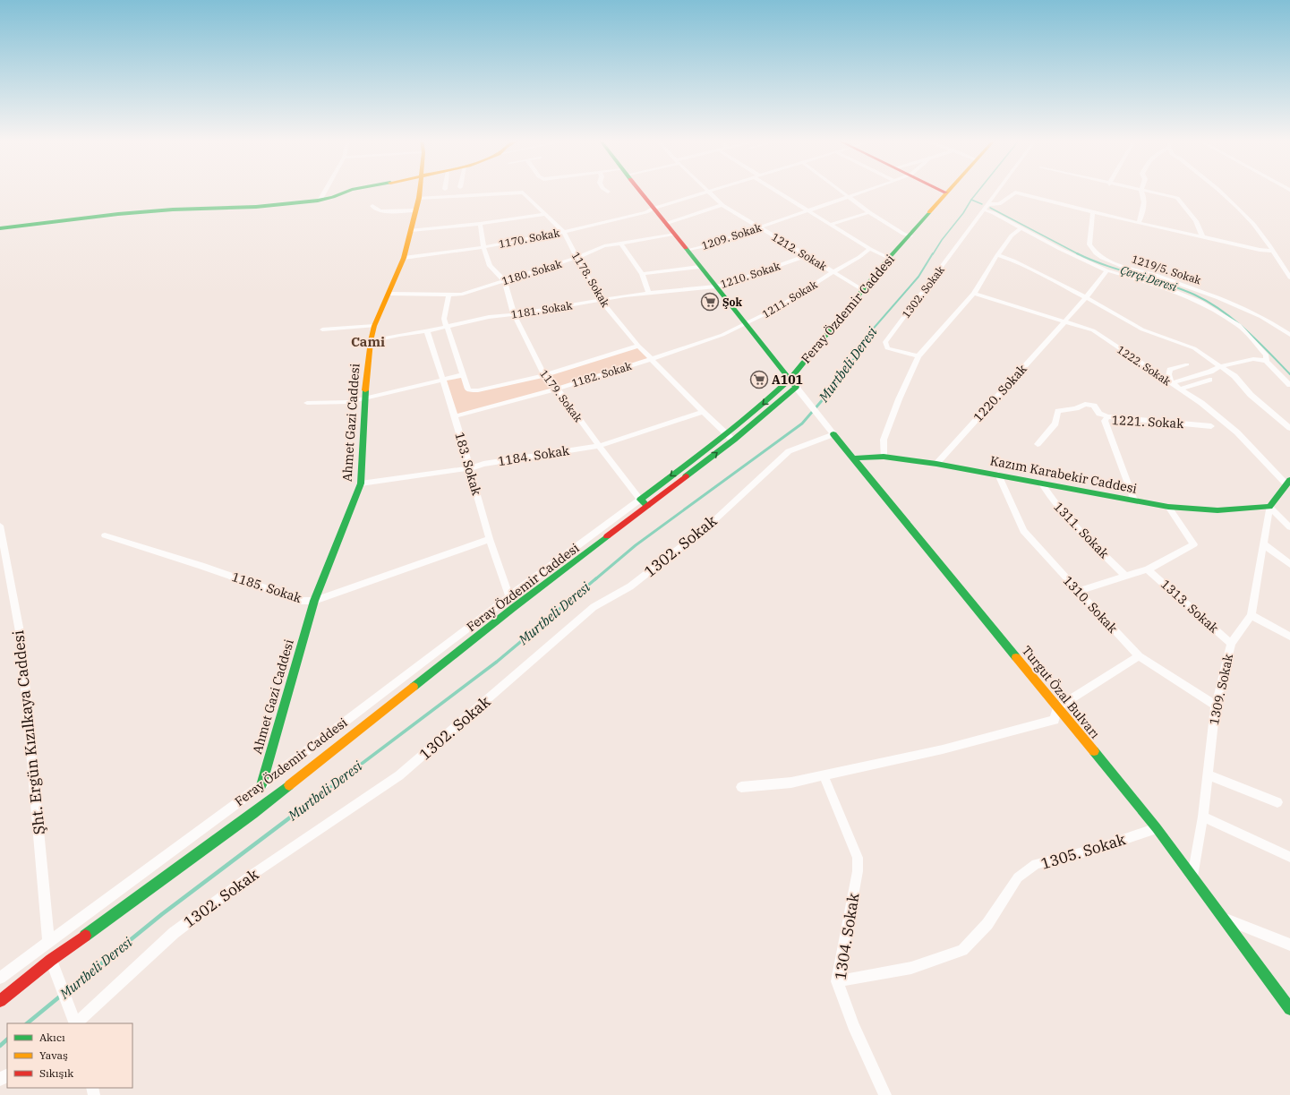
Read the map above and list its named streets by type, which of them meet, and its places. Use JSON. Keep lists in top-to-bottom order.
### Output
{
  "streets": {
    "street": [
      "1209. Sokak",
      "1170. Sokak",
      "1212. Sokak",
      "1219/5. Sokak",
      "1180. Sokak",
      "1210. Sokak",
      "1178. Sokak",
      "1302. Sokak",
      "1211. Sokak",
      "Feray Özdemir Caddesi",
      "1181. Sokak",
      "1222. Sokak",
      "1182. Sokak",
      "1220. Sokak",
      "1179. Sokak",
      "1221. Sokak",
      "Ahmet Gazi Caddesi",
      "1184. Sokak",
      "183. Sokak",
      "Kazım Karabekir Caddesi",
      "1311. Sokak",
      "1185. Sokak",
      "1310. Sokak",
      "1313. Sokak",
      "1309. Sokak",
      "Turgut Özal Bulvarı",
      "Şht. Ergün Kızılkaya Caddesi",
      "1305. Sokak",
      "1304. Sokak"
    ]
  },
  "crossings": [
    ["1209. Sokak", "1212. Sokak"],
    ["1170. Sokak", "1212. Sokak"],
    ["1170. Sokak", "1178. Sokak"],
    ["1170. Sokak", "1179. Sokak"],
    ["1170. Sokak", "Ahmet Gazi Caddesi"],
    ["1212. Sokak", "1210. Sokak"],
    ["1212. Sokak", "1211. Sokak"],
    ["1212. Sokak", "Feray Özdemir Caddesi"],
    ["1180. Sokak", "1178. Sokak"],
    ["1180. Sokak", "1179. Sokak"],
    ["1180. Sokak", "Ahmet Gazi Caddesi"],
    ["1210. Sokak", "1181. Sokak"],
    ["1178. Sokak", "Feray Özdemir Caddesi"],
    ["1178. Sokak", "1181. Sokak"],
    ["1178. Sokak", "1182. Sokak"],
    ["1178. Sokak", "Ahmet Gazi Caddesi"],
    ["1178. Sokak", "1184. Sokak"],
    ["1302. Sokak", "Turgut Özal Bulvarı"],
    ["1211. Sokak", "1182. Sokak"],
    ["Feray Özdemir Caddesi", "1179. Sokak"],
    ["Feray Özdemir Caddesi", "Ahmet Gazi Caddesi"],
    ["Feray Özdemir Caddesi", "183. Sokak"],
    ["Feray Özdemir Caddesi", "Şht. Ergün Kızılkaya Caddesi"],
    ["1181. Sokak", "1179. Sokak"],
    ["1181. Sokak", "Ahmet Gazi Caddesi"],
    ["1181. Sokak", "183. Sokak"],
    ["1222. Sokak", "1220. Sokak"],
    ["1182. Sokak", "1179. Sokak"],
    ["1182. Sokak", "183. Sokak"],
    ["1220. Sokak", "Kazım Karabekir Caddesi"],
    ["1179. Sokak", "1184. Sokak"],
    ["1221. Sokak", "Kazım Karabekir Caddesi"],
    ["Ahmet Gazi Caddesi", "1184. Sokak"],
    ["Ahmet Gazi Caddesi", "1185. Sokak"],
    ["1184. Sokak", "183. Sokak"],
    ["183. Sokak", "1185. Sokak"],
    ["Kazım Karabekir Caddesi", "1311. Sokak"],
    ["Kazım Karabekir Caddesi", "1310. Sokak"],
    ["Kazım Karabekir Caddesi", "1309. Sokak"],
    ["Kazım Karabekir Caddesi", "Turgut Özal Bulvarı"],
    ["1310. Sokak", "1309. Sokak"],
    ["1313. Sokak", "1309. Sokak"],
    ["1309. Sokak", "Turgut Özal Bulvarı"],
    ["Turgut Özal Bulvarı", "1305. Sokak"],
    ["1305. Sokak", "1304. Sokak"]
  ],
  "districts": ["Cami"],
  "water": ["Çerçi Deresi", "Murtbeli Deresi"],
  "places": {
    "supermarket": ["Şok", "A101"]
  },
  "legend": ["Akıcı", "Yavaş", "Sıkışık"]
}
